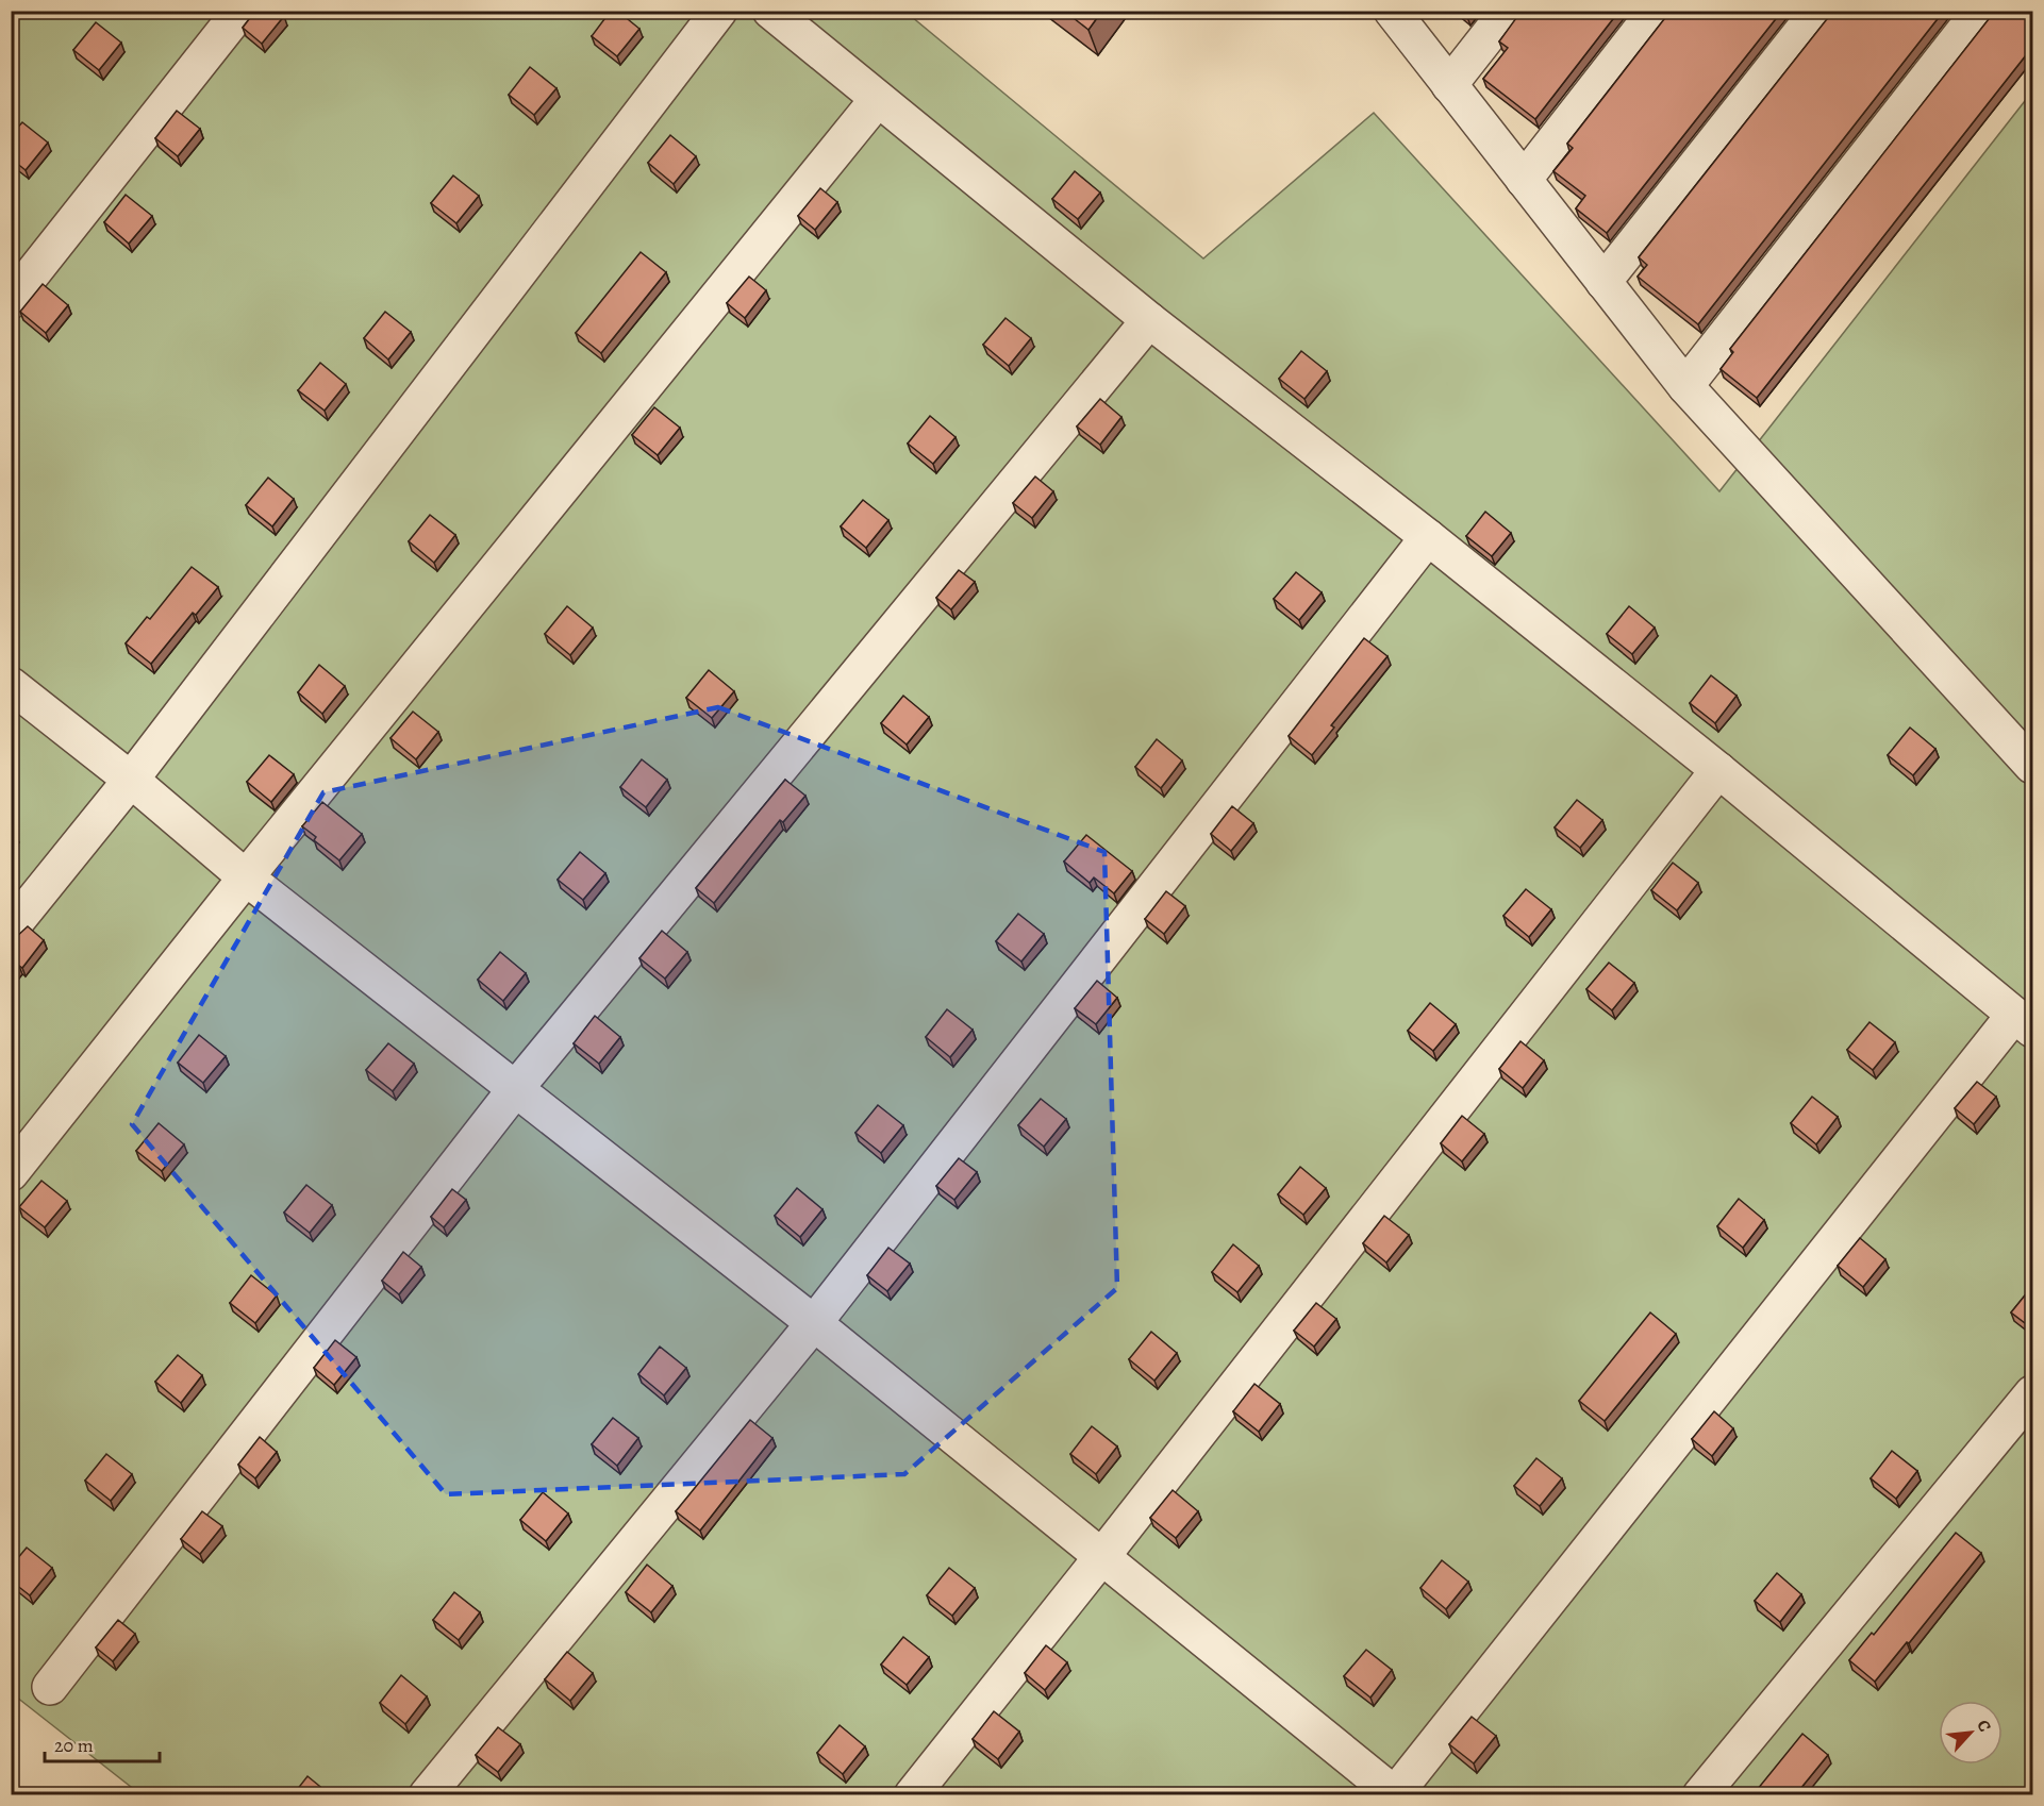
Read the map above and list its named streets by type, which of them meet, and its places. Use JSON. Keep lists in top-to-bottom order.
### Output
{
  "scale_bar": "20 m",
  "north": "top right"
}
